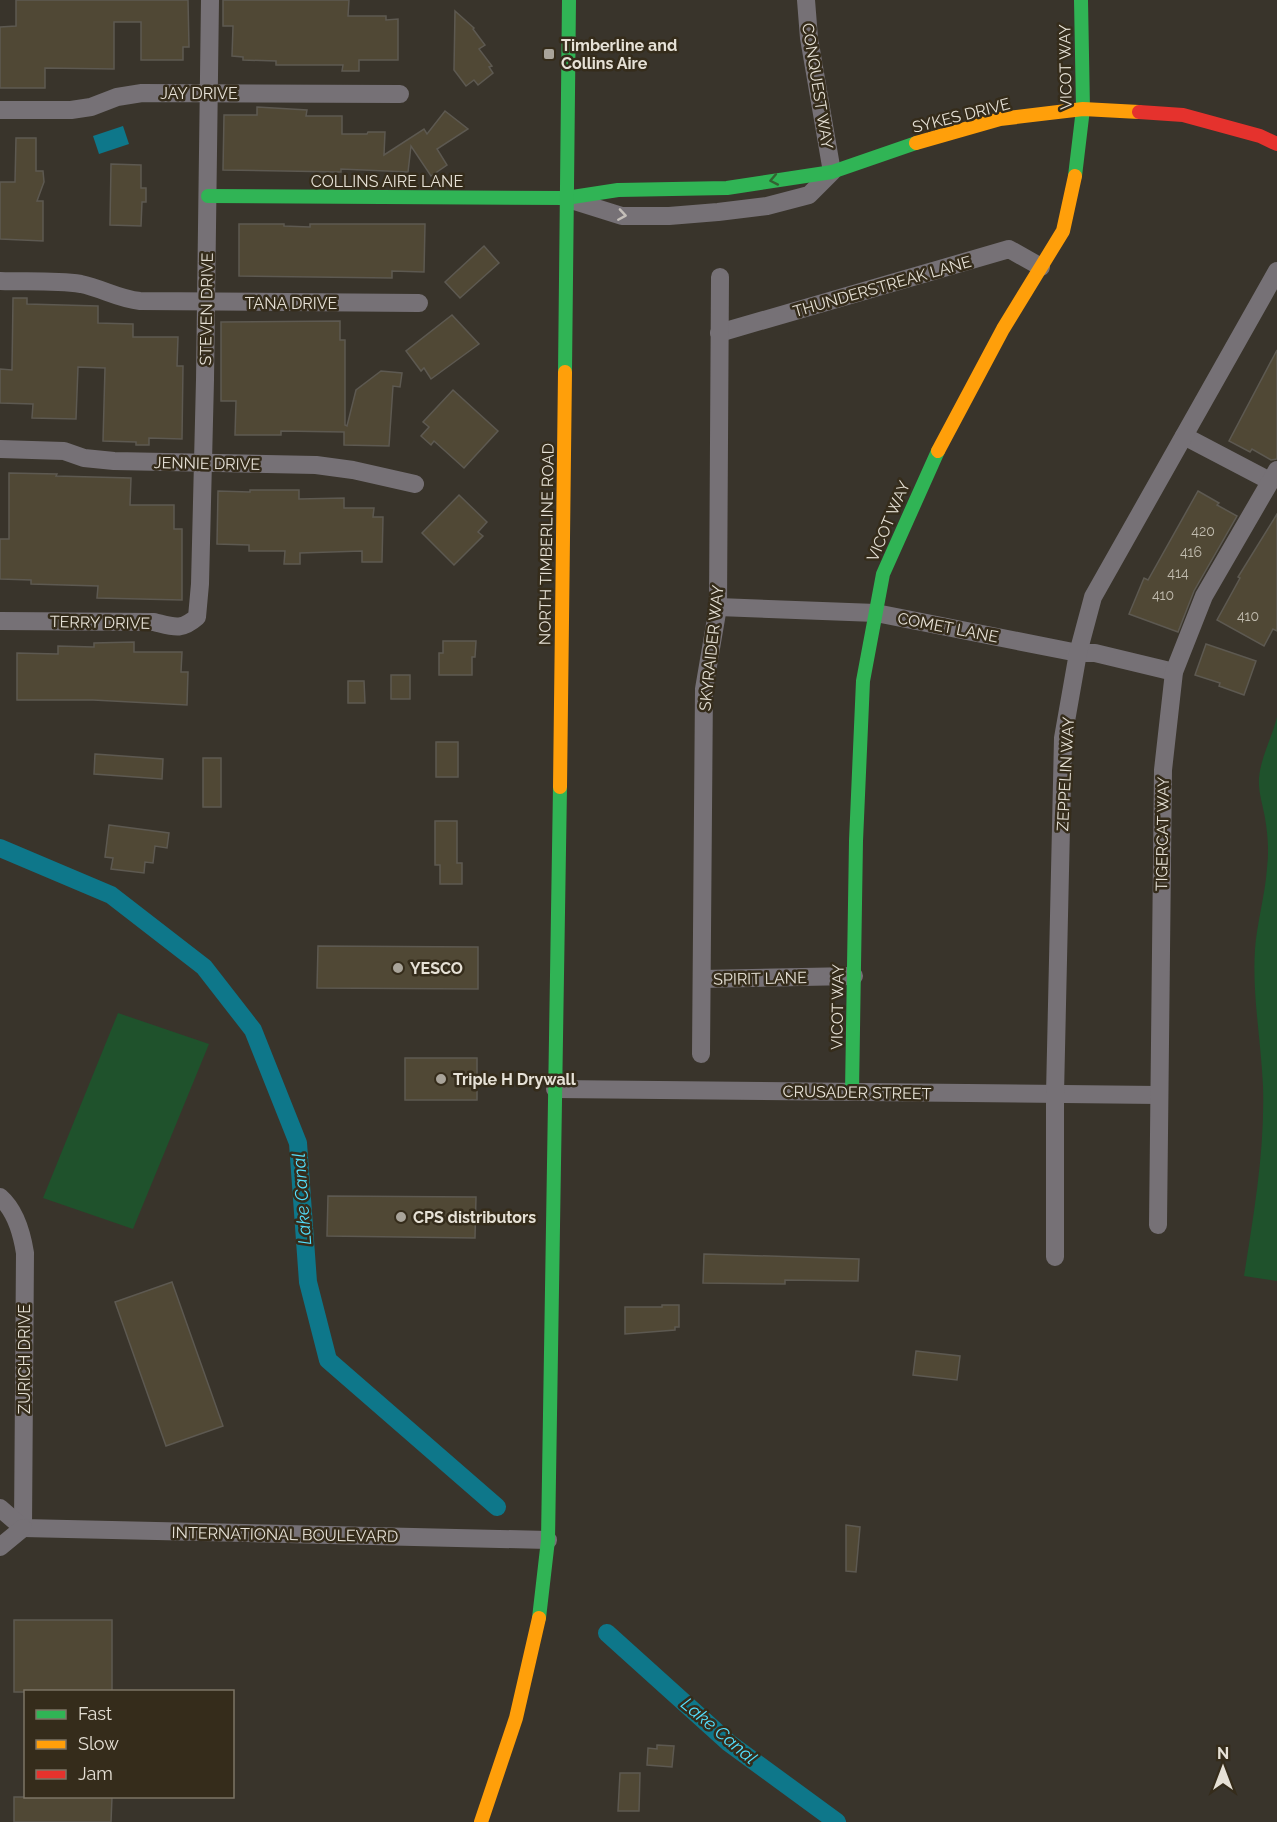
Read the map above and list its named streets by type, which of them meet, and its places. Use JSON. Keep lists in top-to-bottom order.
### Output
{
  "streets": {
    "street": [
      "VICOT WAY",
      "CONQUEST WAY",
      "JAY DRIVE",
      "SYKES DRIVE",
      "COLLINS AIRE LANE",
      "THUNDERSTREAK LANE",
      "TANA DRIVE",
      "STEVEN DRIVE",
      "JENNIE DRIVE",
      "NORTH TIMBERLINE ROAD",
      "TERRY DRIVE",
      "COMET LANE",
      "SKYRAIDER WAY",
      "ZEPPELIN WAY",
      "TIGERCAT WAY",
      "SPIRIT LANE",
      "CRUSADER STREET",
      "ZURICH DRIVE",
      "INTERNATIONAL BOULEVARD"
    ]
  },
  "crossings": [
    ["VICOT WAY", "SYKES DRIVE"],
    ["VICOT WAY", "THUNDERSTREAK LANE"],
    ["VICOT WAY", "COMET LANE"],
    ["VICOT WAY", "SPIRIT LANE"],
    ["VICOT WAY", "CRUSADER STREET"],
    ["CONQUEST WAY", "SYKES DRIVE"],
    ["JAY DRIVE", "STEVEN DRIVE"],
    ["SYKES DRIVE", "COLLINS AIRE LANE"],
    ["SYKES DRIVE", "NORTH TIMBERLINE ROAD"],
    ["COLLINS AIRE LANE", "STEVEN DRIVE"],
    ["COLLINS AIRE LANE", "NORTH TIMBERLINE ROAD"],
    ["THUNDERSTREAK LANE", "SKYRAIDER WAY"],
    ["TANA DRIVE", "STEVEN DRIVE"],
    ["STEVEN DRIVE", "JENNIE DRIVE"],
    ["STEVEN DRIVE", "TERRY DRIVE"],
    ["NORTH TIMBERLINE ROAD", "CRUSADER STREET"],
    ["NORTH TIMBERLINE ROAD", "INTERNATIONAL BOULEVARD"],
    ["COMET LANE", "SKYRAIDER WAY"],
    ["COMET LANE", "ZEPPELIN WAY"],
    ["COMET LANE", "TIGERCAT WAY"],
    ["SKYRAIDER WAY", "SPIRIT LANE"],
    ["ZEPPELIN WAY", "CRUSADER STREET"],
    ["TIGERCAT WAY", "CRUSADER STREET"],
    ["ZURICH DRIVE", "INTERNATIONAL BOULEVARD"]
  ],
  "water": ["Lake Canal"],
  "places": {
    "transit": ["Timberline and Collins Aire"],
    "other": ["YESCO", "Triple H Drywall", "CPS distributors"]
  },
  "house_numbers": [
    "420",
    "416",
    "414",
    "410",
    "410"
  ],
  "legend": ["Fast", "Slow", "Jam"],
  "north": "top"
}
